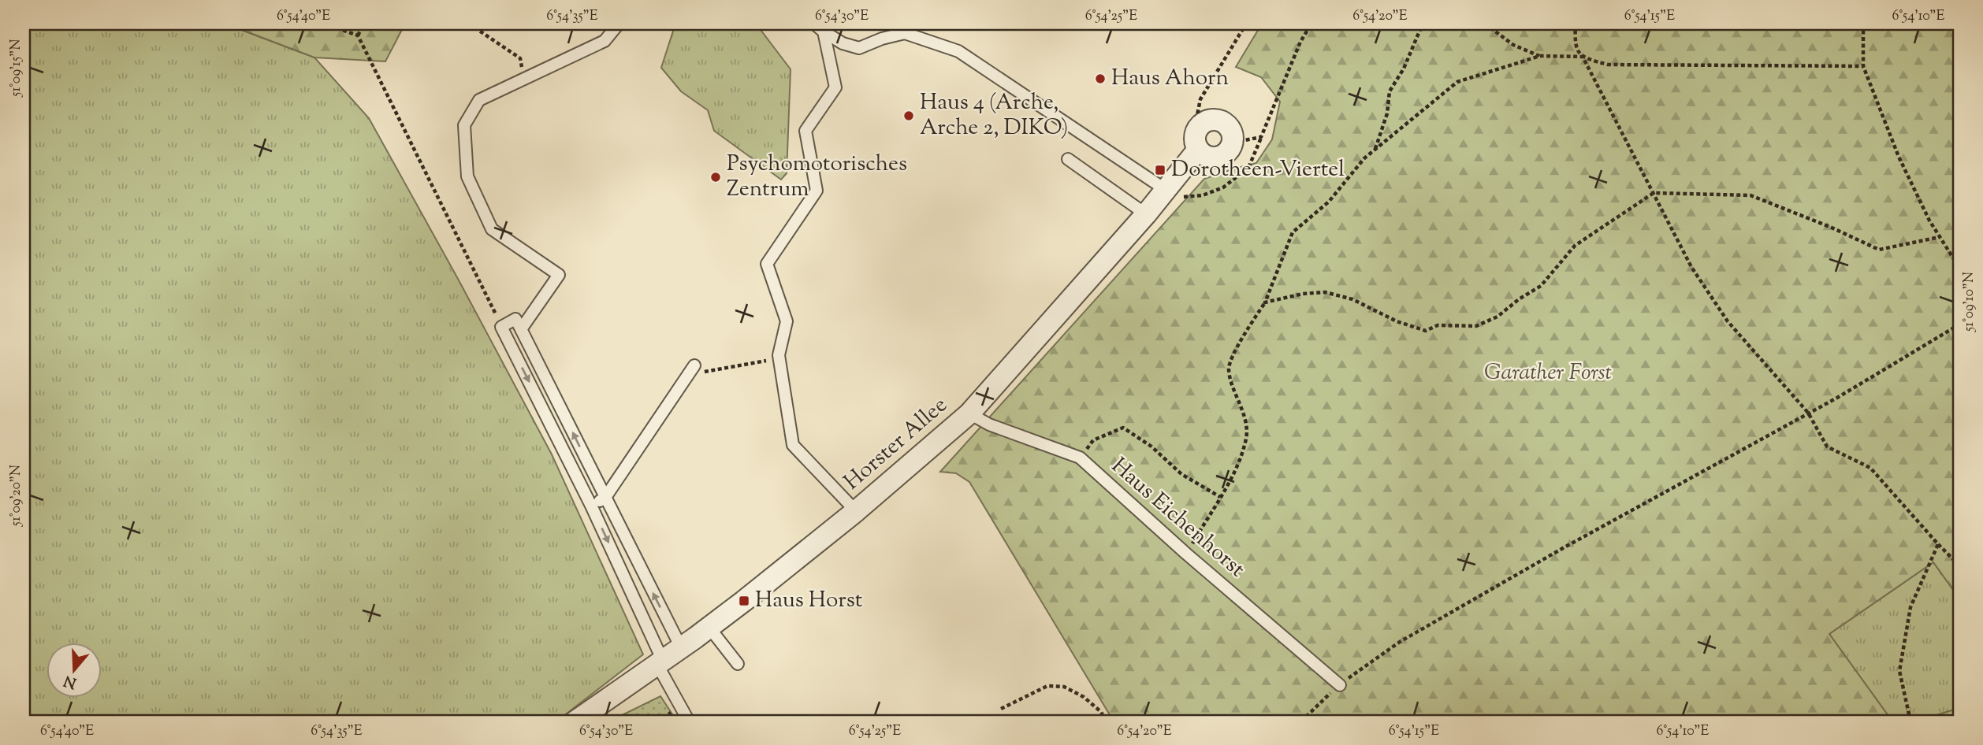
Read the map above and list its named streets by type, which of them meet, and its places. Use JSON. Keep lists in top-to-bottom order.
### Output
{
  "streets": {
    "street": ["Horster Allee"],
    "lane": ["Haus Eichenhorst"]
  },
  "crossings": [
    ["Horster Allee", "Haus Eichenhorst"]
  ],
  "parks": ["Garather Forst"],
  "places": {
    "other": ["Haus Ahorn", "Haus 4 (Arche, Arche 2, DIKO)", "Psychomotorisches Zentrum"],
    "transit": ["Dorotheen-Viertel", "Haus Horst"]
  },
  "north": "bottom",
  "coordinates": [
    "6°54'40\"E",
    "6°54'35\"E",
    "6°54'30\"E",
    "6°54'25\"E",
    "6°54'20\"E",
    "6°54'15\"E",
    "6°54'10\"E",
    "51°09'15\"N",
    "51°09'10\"N",
    "51°09'20\"N"
  ]
}
